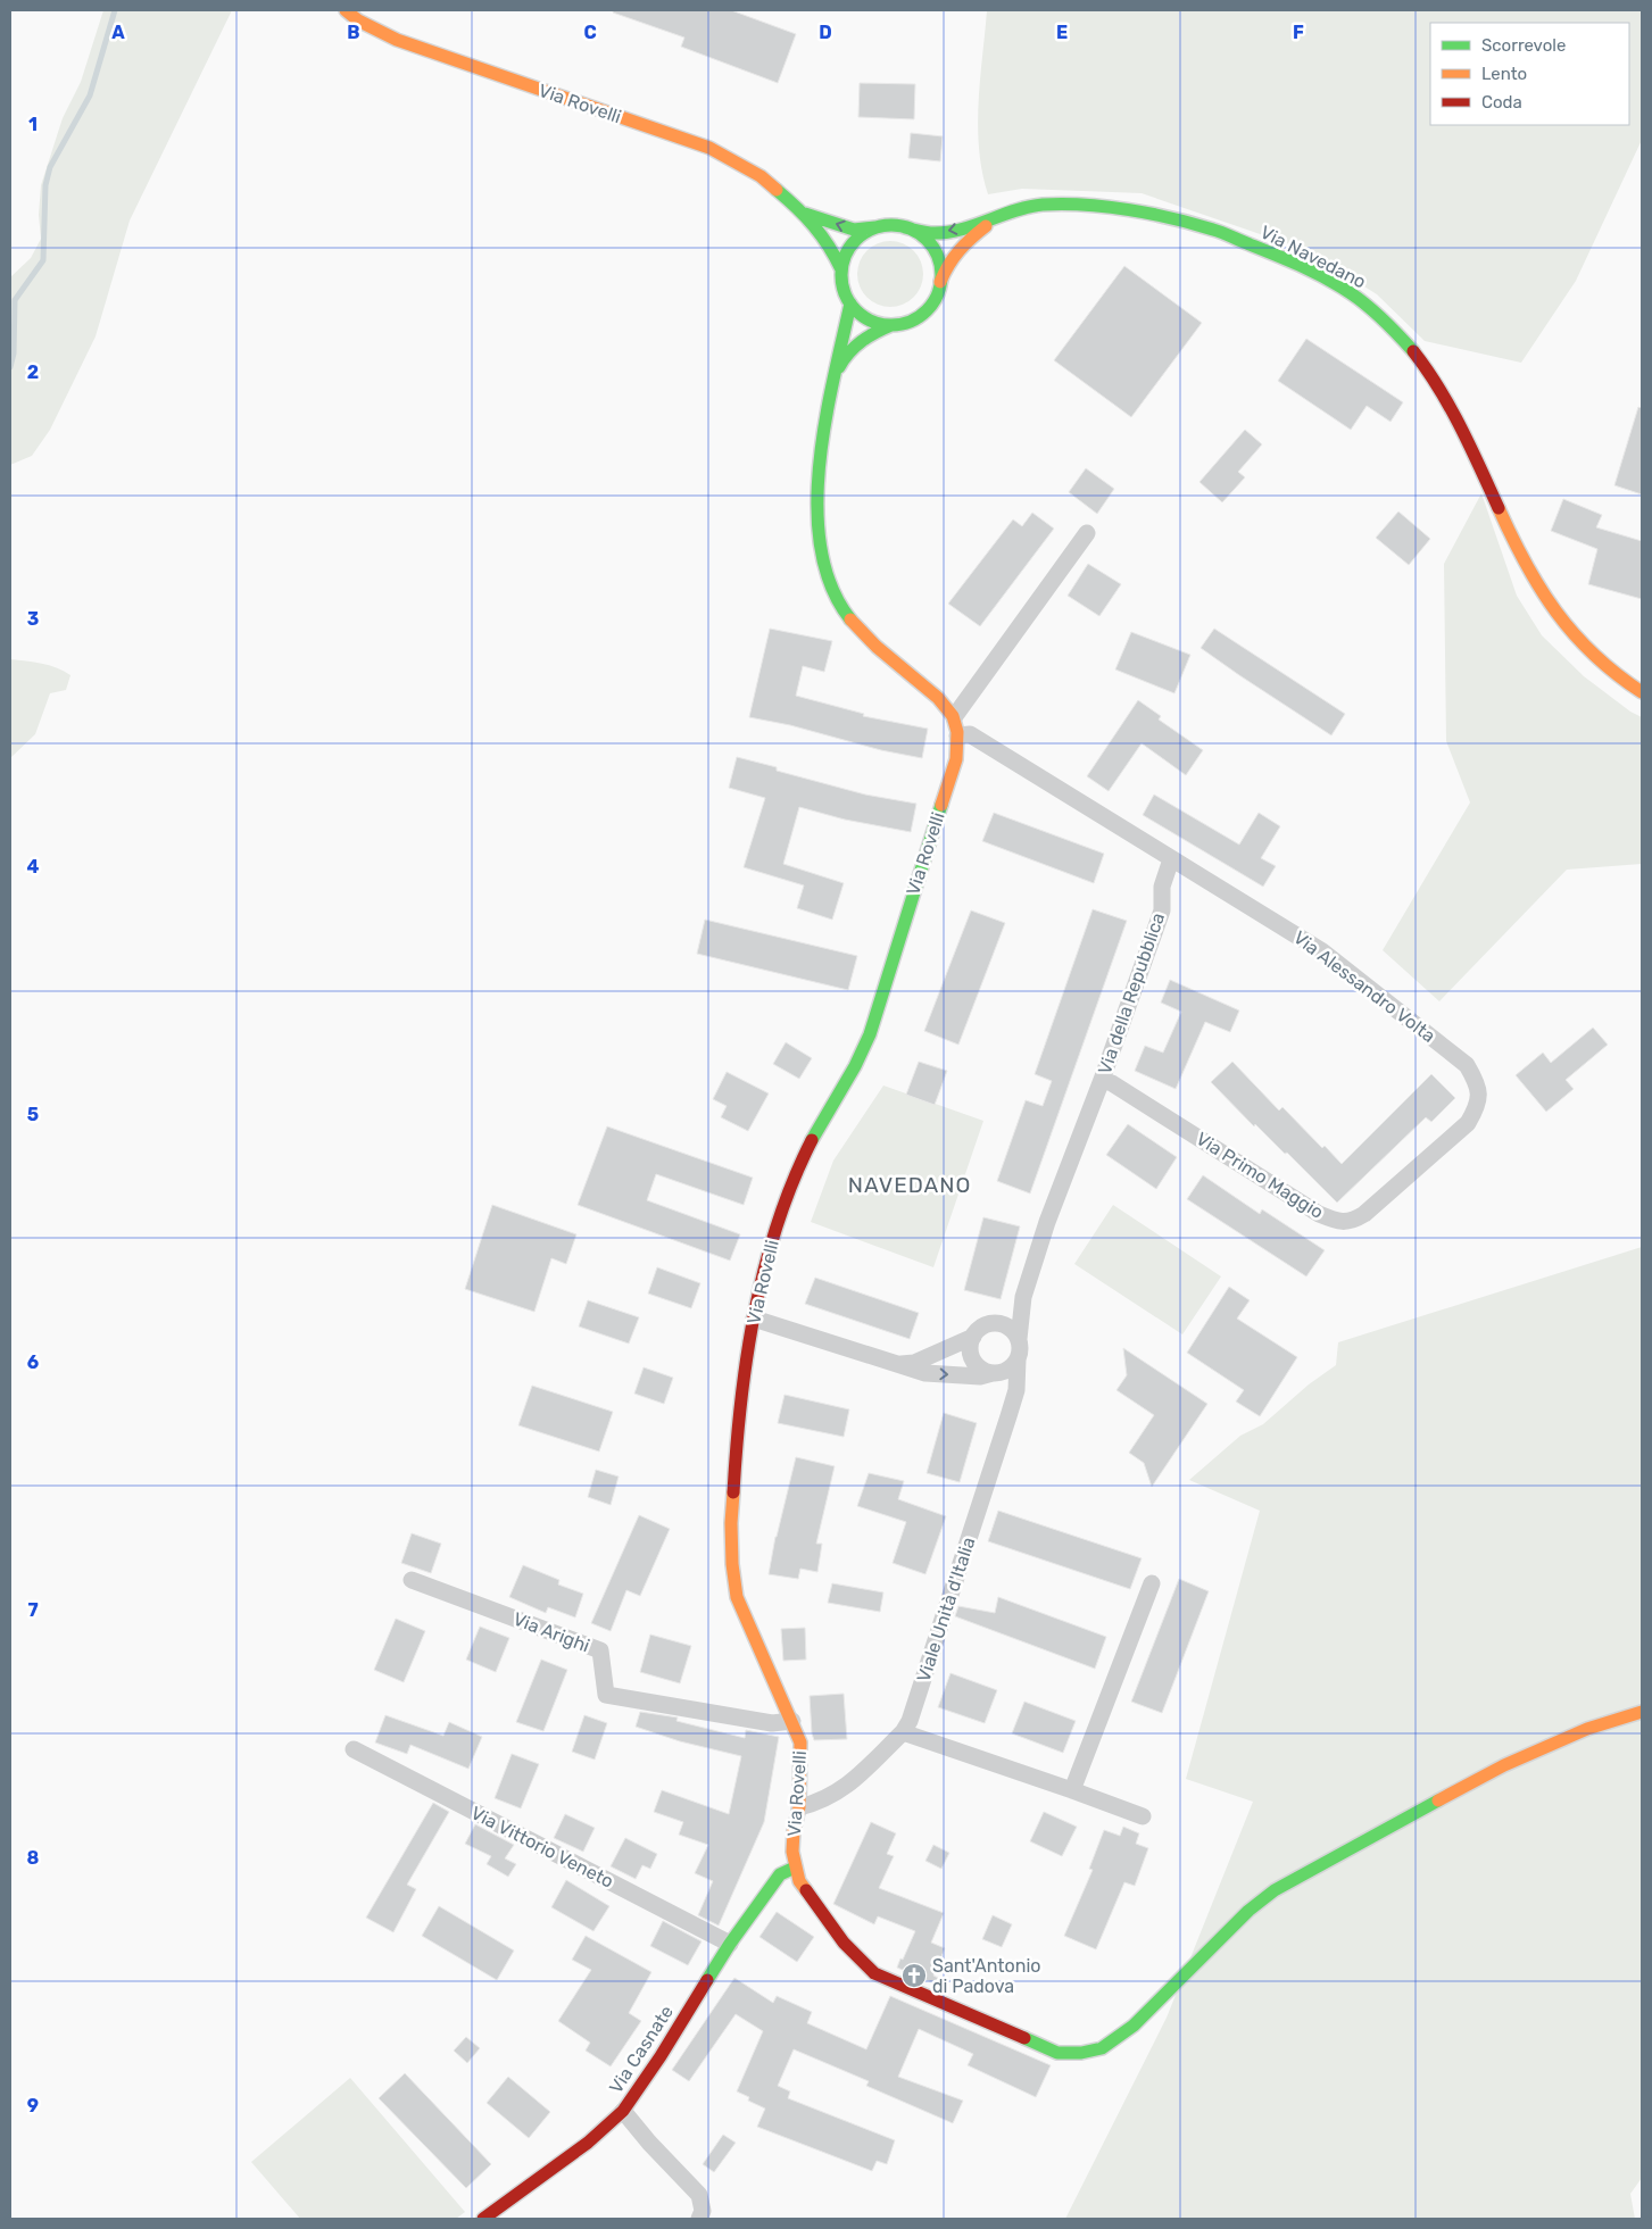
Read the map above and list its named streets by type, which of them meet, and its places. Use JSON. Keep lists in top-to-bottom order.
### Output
{
  "streets": {
    "street": [
      "Via Rovelli",
      "Via Navedano",
      "Via Alessandro Volta",
      "Via della Repubblica",
      "Via Primo Maggio",
      "Viale Unità d'Italia",
      "Via Arighi",
      "Via Vittorio Veneto",
      "Via Casnate"
    ]
  },
  "crossings": [
    ["Via Rovelli", "Via Navedano"],
    ["Via Rovelli", "Viale Unità d'Italia"],
    ["Via Rovelli", "Via Arighi"],
    ["Via Rovelli", "Via Casnate"],
    ["Via Alessandro Volta", "Via della Repubblica"],
    ["Via Alessandro Volta", "Via Primo Maggio"],
    ["Via della Repubblica", "Via Primo Maggio"],
    ["Via Vittorio Veneto", "Via Casnate"]
  ],
  "districts": ["NAVEDANO"],
  "places": {
    "church": ["Sant'Antonio di Padova"]
  },
  "legend": ["Scorrevole", "Lento", "Coda"],
  "grid": {
    "columns": [
      "A",
      "B",
      "C",
      "D",
      "E",
      "F"
    ],
    "rows": [
      "1",
      "2",
      "3",
      "4",
      "5",
      "6",
      "7",
      "8",
      "9"
    ]
  }
}
